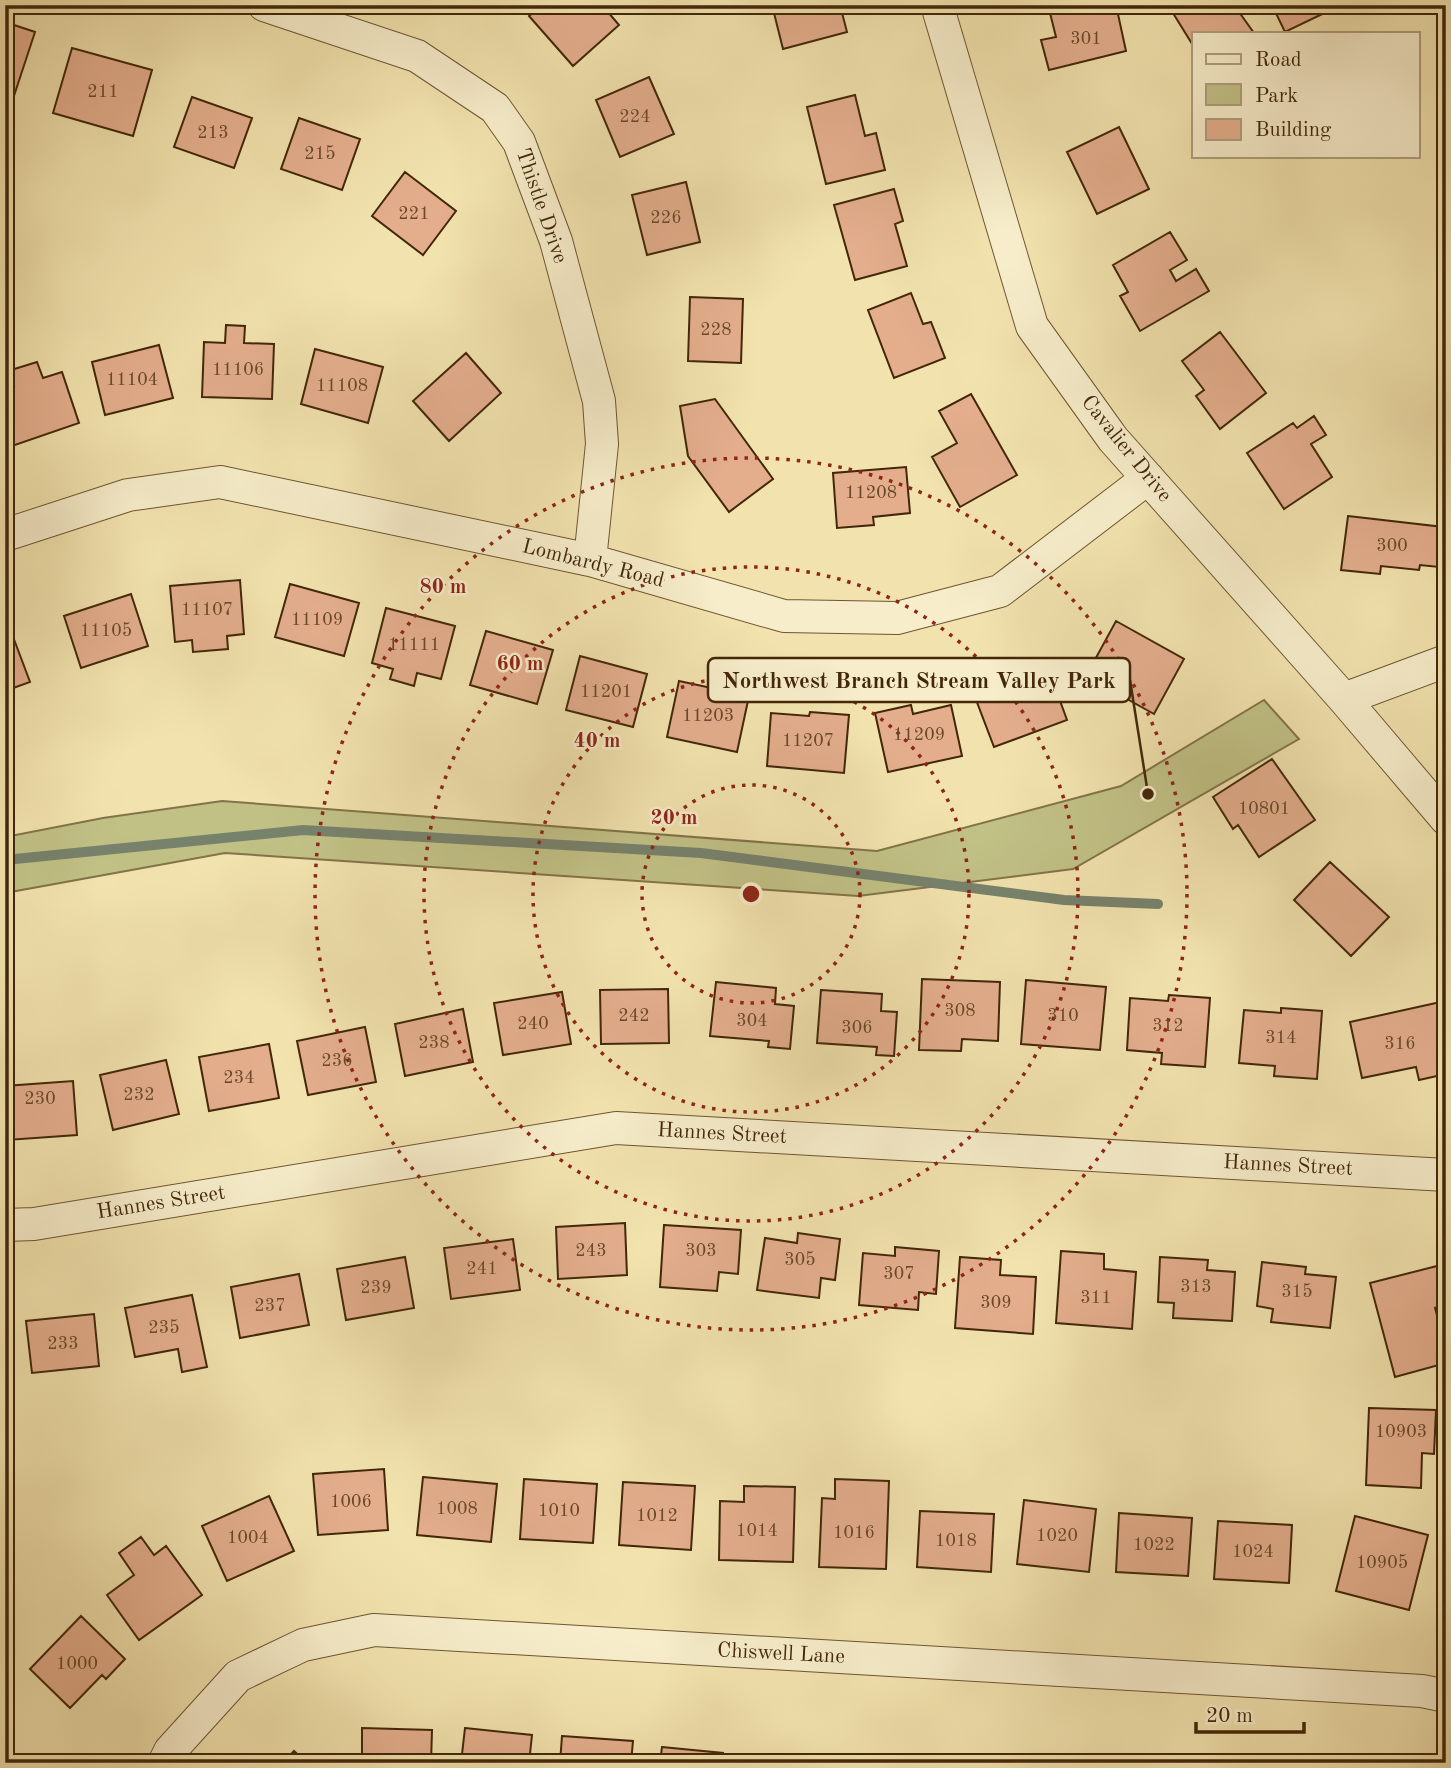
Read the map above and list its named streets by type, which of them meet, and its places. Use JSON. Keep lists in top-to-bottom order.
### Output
{
  "streets": {
    "street": [
      "Thistle Drive",
      "Cavalier Drive",
      "Lombardy Road",
      "Hannes Street",
      "Chiswell Lane"
    ]
  },
  "crossings": [
    ["Thistle Drive", "Lombardy Road"],
    ["Cavalier Drive", "Lombardy Road"]
  ],
  "places": ["Northwest Branch Stream Valley Park"],
  "house_numbers": [
    "301",
    "211",
    "224",
    "213",
    "215",
    "221",
    "226",
    "228",
    "11106",
    "11104",
    "11108",
    "11208",
    "300",
    "11107",
    "11109",
    "11105",
    "11111",
    "11201",
    "11203",
    "11209",
    "11207",
    "10801",
    "308",
    "242",
    "310",
    "304",
    "240",
    "312",
    "306",
    "314",
    "238",
    "316",
    "236",
    "234",
    "232",
    "230",
    "243",
    "303",
    "305",
    "241",
    "307",
    "313",
    "239",
    "315",
    "311",
    "309",
    "237",
    "235",
    "233",
    "10903",
    "1006",
    "1008",
    "1010",
    "1012",
    "1014",
    "1016",
    "1020",
    "1004",
    "1018",
    "1022",
    "1024",
    "10905",
    "1000"
  ],
  "legend": ["Road", "Park", "Building"],
  "scale_bar": "20 m",
  "rings": [
    "80 m",
    "60 m",
    "40 m",
    "20 m"
  ]
}
